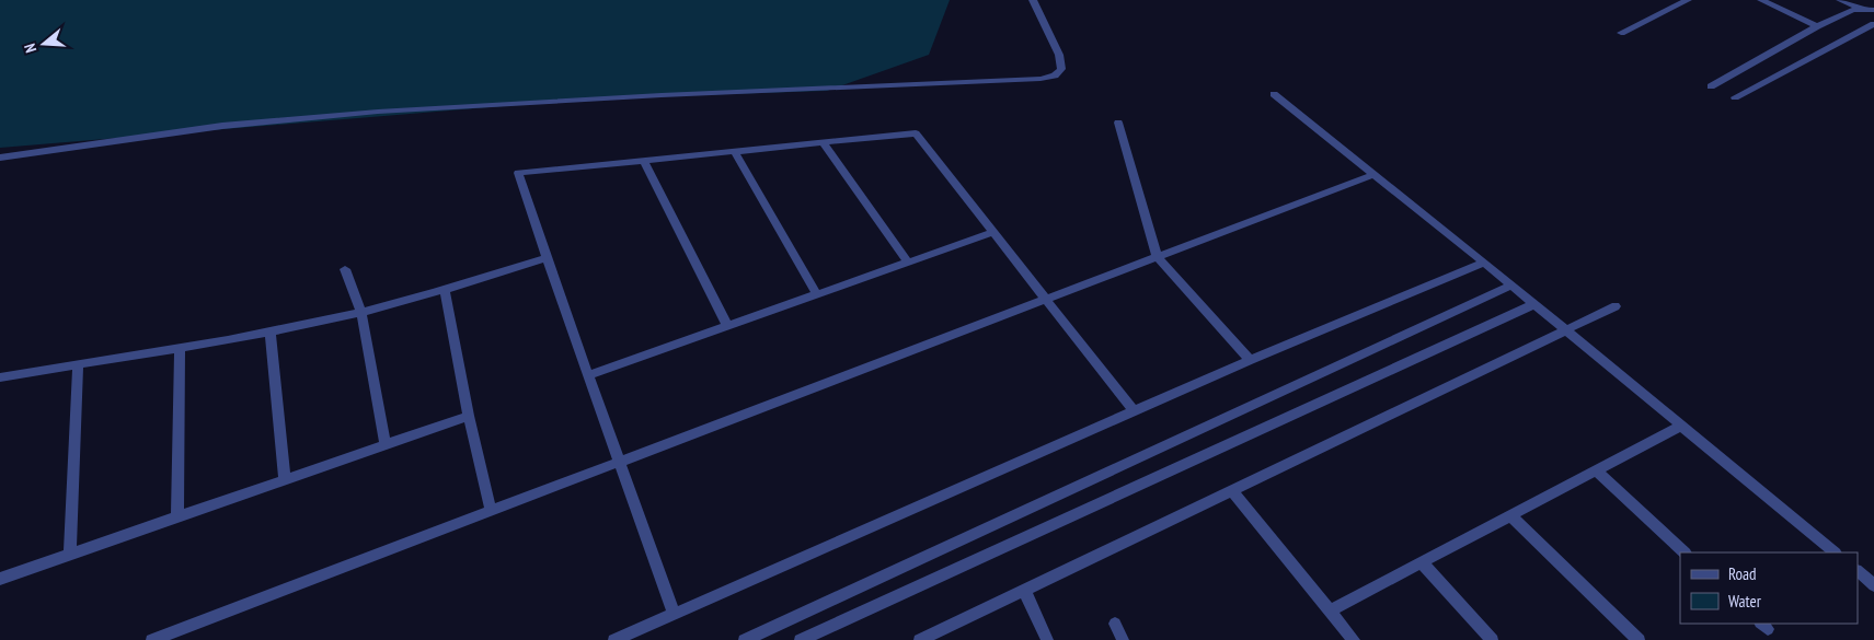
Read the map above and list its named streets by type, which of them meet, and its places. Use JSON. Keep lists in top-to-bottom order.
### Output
{
  "legend": ["Road", "Water"],
  "north": "left"
}
